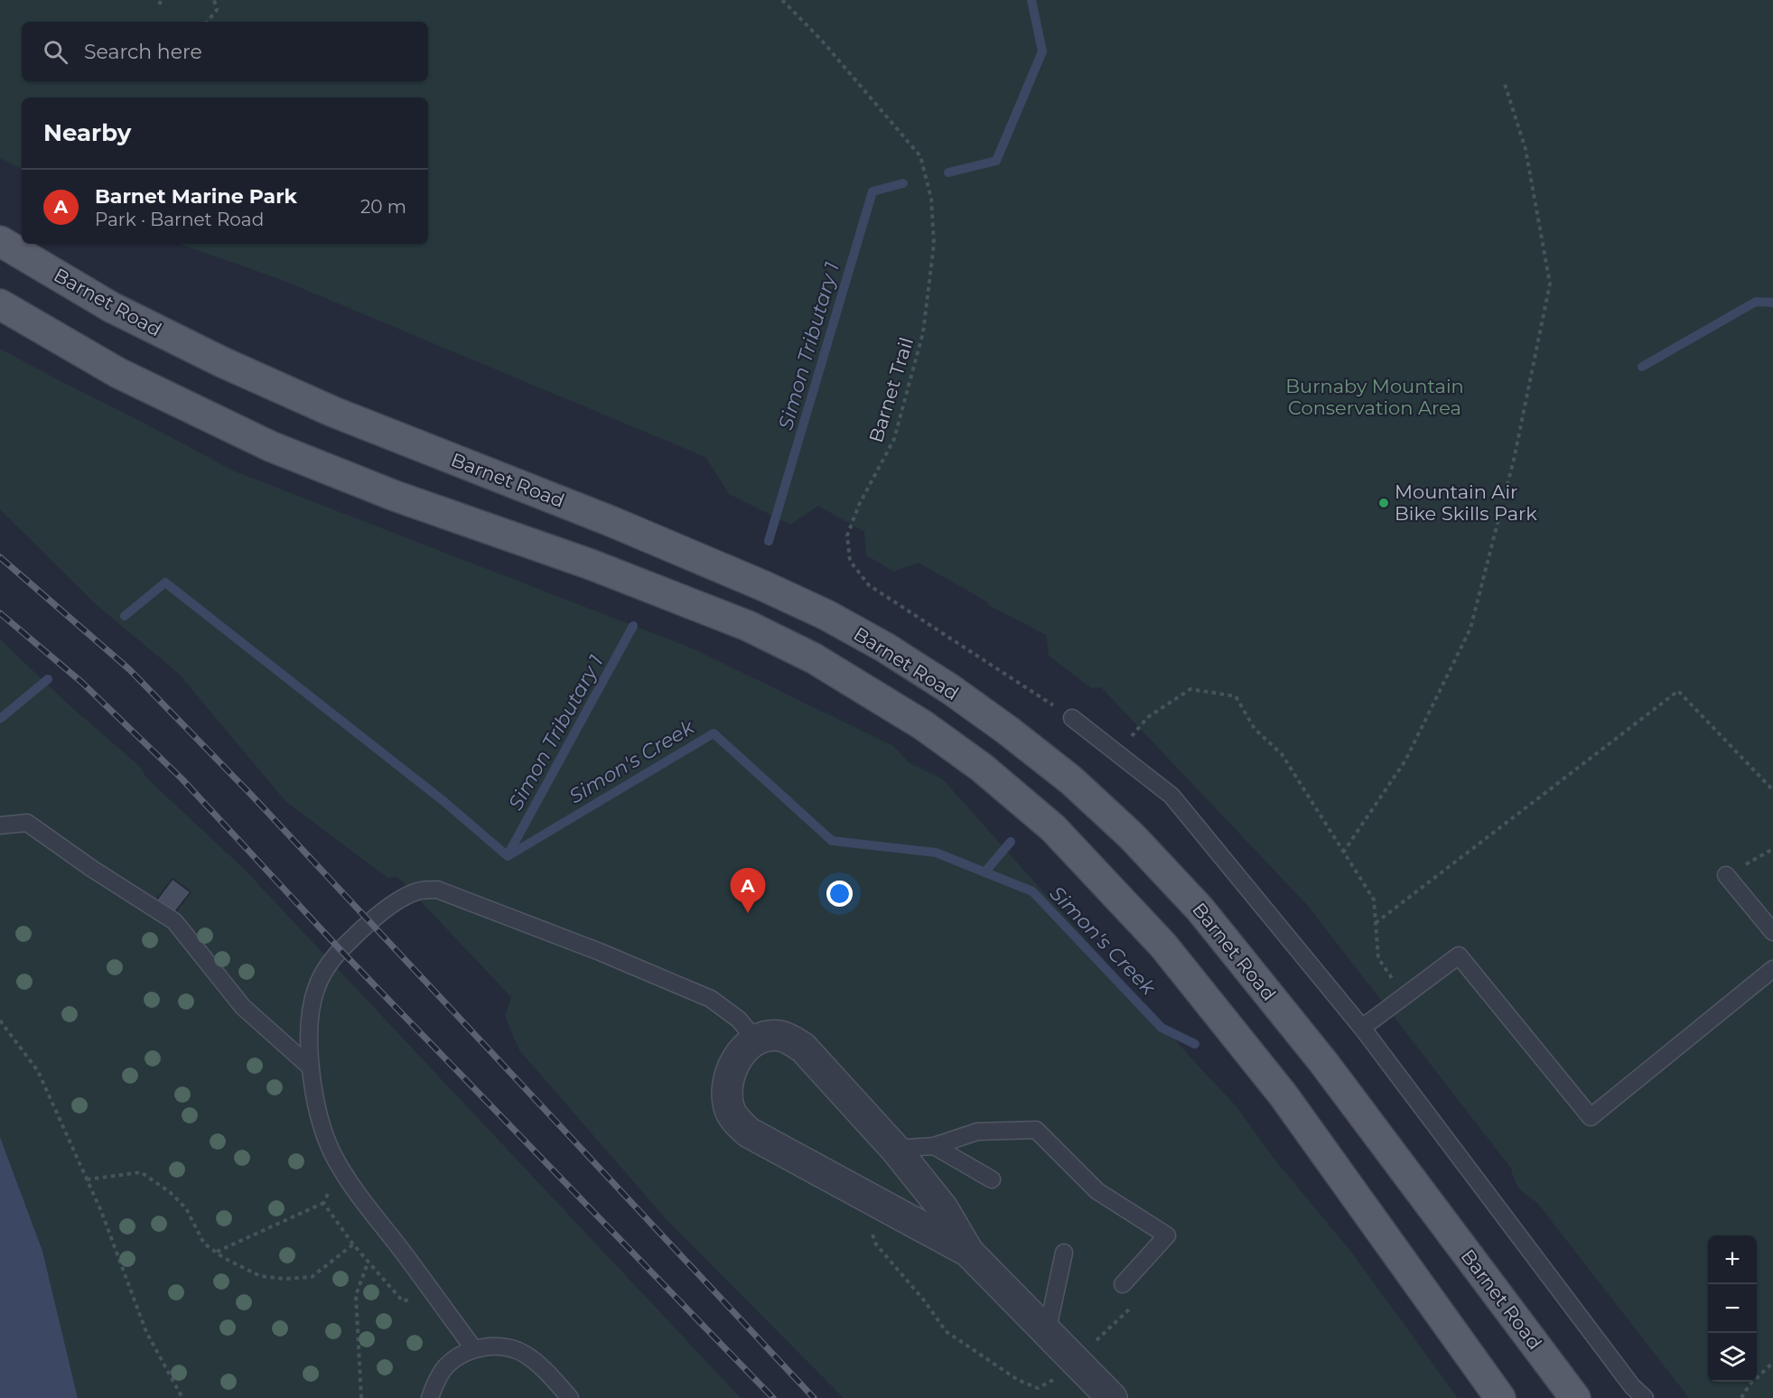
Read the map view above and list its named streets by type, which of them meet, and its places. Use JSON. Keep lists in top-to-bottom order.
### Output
{
  "streets": {
    "main road": ["Barnet Road"],
    "path": ["Barnet Trail"]
  },
  "water": ["Simon Tributary 1", "Simon's Creek"],
  "parks": ["Burnaby Mountain Conservation Area"],
  "places": ["Mountain Air Bike Skills Park"],
  "page": {
    "search": "Search here",
    "heading": "Nearby",
    "list": [
      {
        "mark": "A",
        "name": "Barnet Marine Park",
        "note": "Park · Barnet Road",
        "value": "20 m"
      }
    ],
    "pins": "A",
    "map_buttons": ["+", "−"]
  }
}
